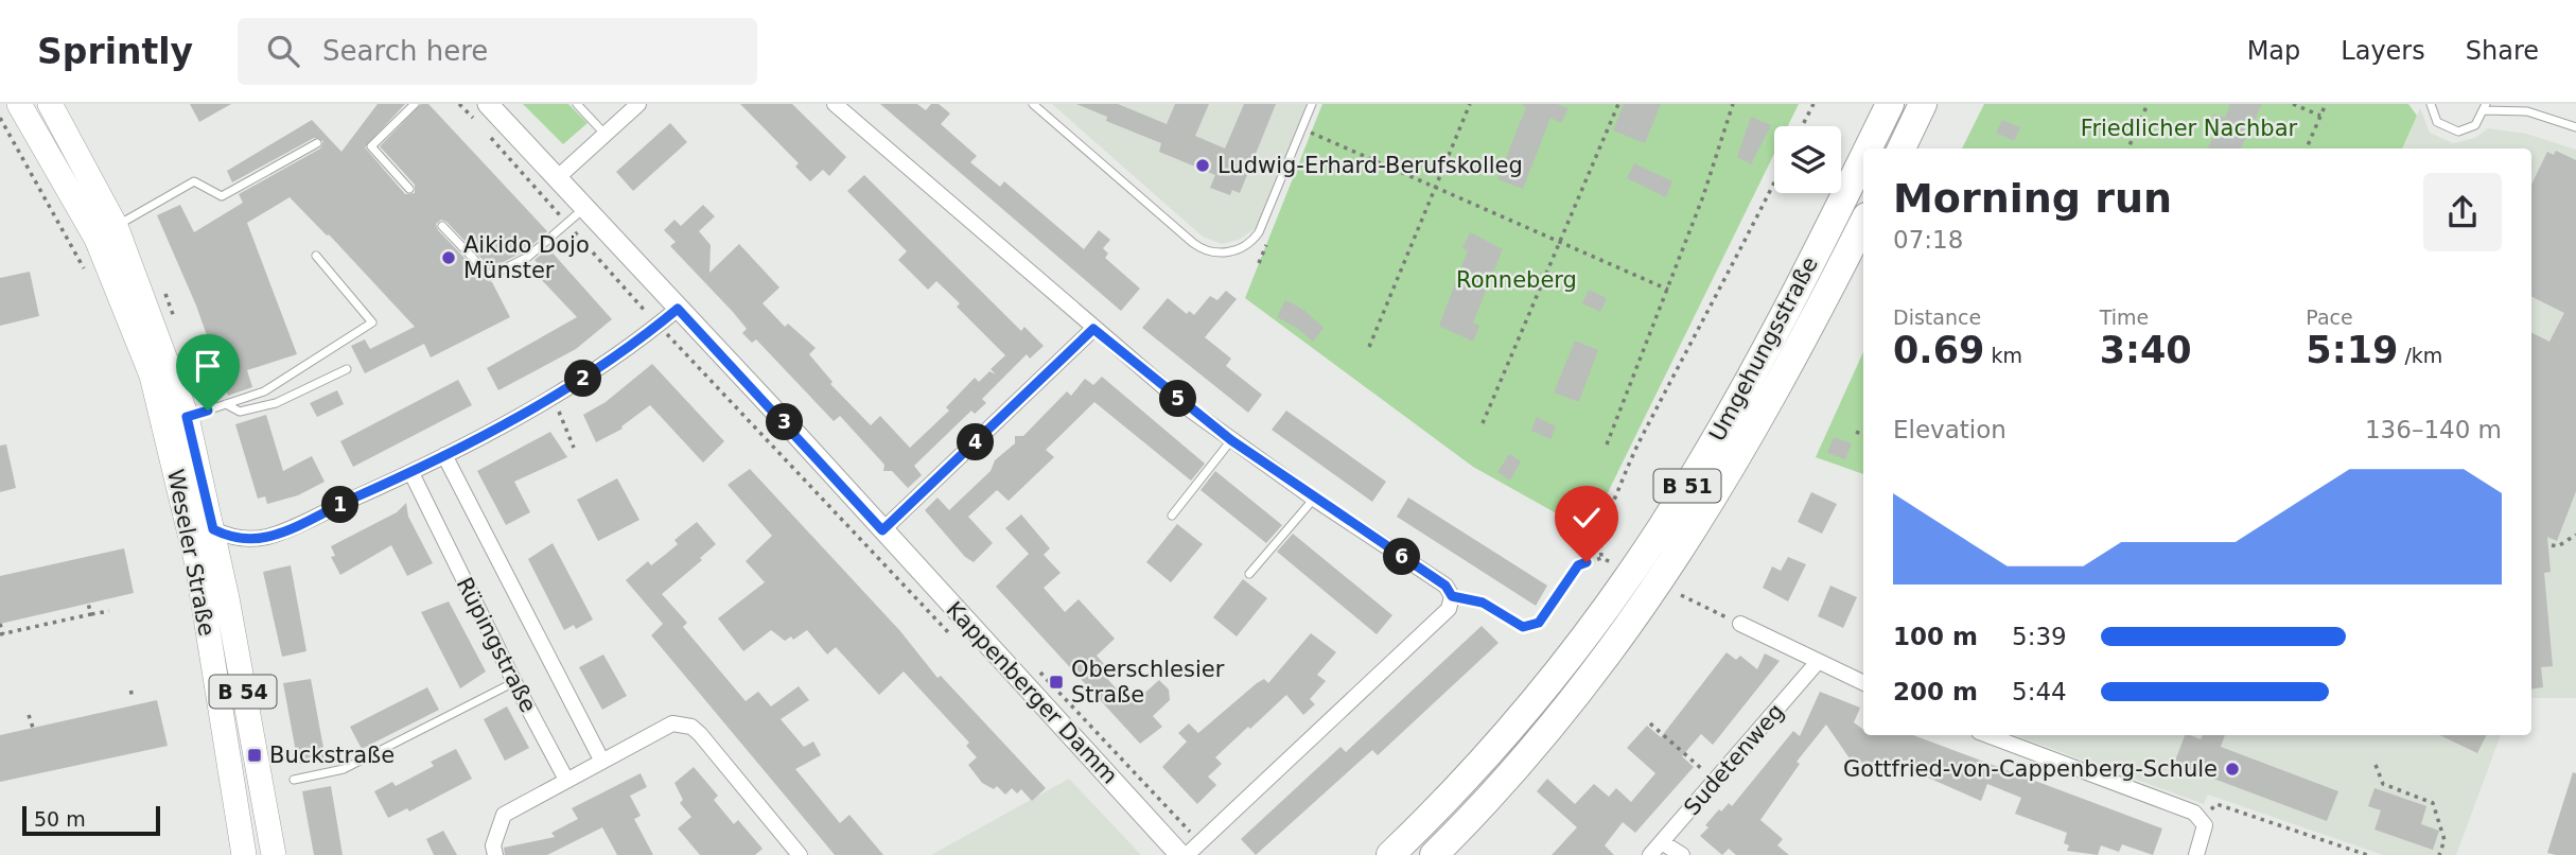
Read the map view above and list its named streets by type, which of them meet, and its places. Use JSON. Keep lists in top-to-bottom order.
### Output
{
  "streets": {
    "highway": ["Umgehungsstraße", "B 51"],
    "main road": ["Weseler Straße", "B 54", "Kappenberger Damm"],
    "street": ["Rüpingstraße", "Sudetenweg"]
  },
  "parks": ["Friedlicher Nachbar", "Ronneberg"],
  "places": {
    "other": ["Ludwig-Erhard-Berufskolleg", "Aikido Dojo Münster", "Gottfried-von-Cappenberg-Schule"],
    "transit": ["Oberschlesier Straße", "Buckstraße"]
  },
  "scale_bar": "50 m",
  "page": {
    "header": "Sprintly",
    "search": "Search here",
    "nav": ["Map", "Layers", "Share"],
    "heading": ["Morning run", "07:18"],
    "stats": [
      ["Distance", "0.69 km"],
      ["Time", "3:40"],
      ["Pace", "5:19 /km"]
    ],
    "pins": [
      "2",
      "5",
      "3",
      "4",
      "1",
      "6"
    ],
    "chart": ["Elevation", "136–140 m"],
    "list": [
      {
        "name": "100 m",
        "note": "5:39"
      },
      {
        "name": "200 m",
        "note": "5:44"
      }
    ],
    "scale": "50 m"
  }
}
